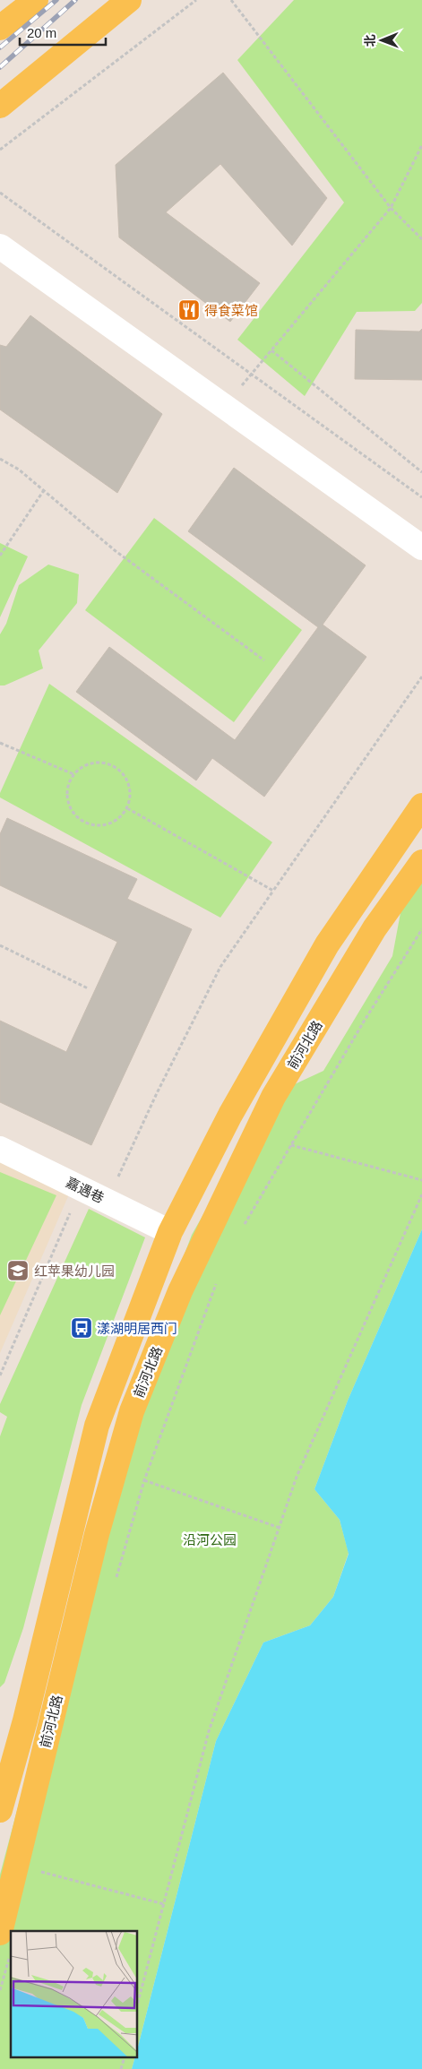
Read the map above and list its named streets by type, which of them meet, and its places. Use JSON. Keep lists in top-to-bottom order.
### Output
{
  "streets": {
    "main road": ["前河北路"],
    "street": ["嘉遇巷"]
  },
  "crossings": [
    ["前河北路", "嘉遇巷"]
  ],
  "parks": ["沿河公园"],
  "places": {
    "restaurant": ["得食菜馆"],
    "school or university": ["红苹果幼儿园"],
    "bus stop": ["漾湖明居西门"]
  },
  "scale_bar": "20 m",
  "north": "left"
}
